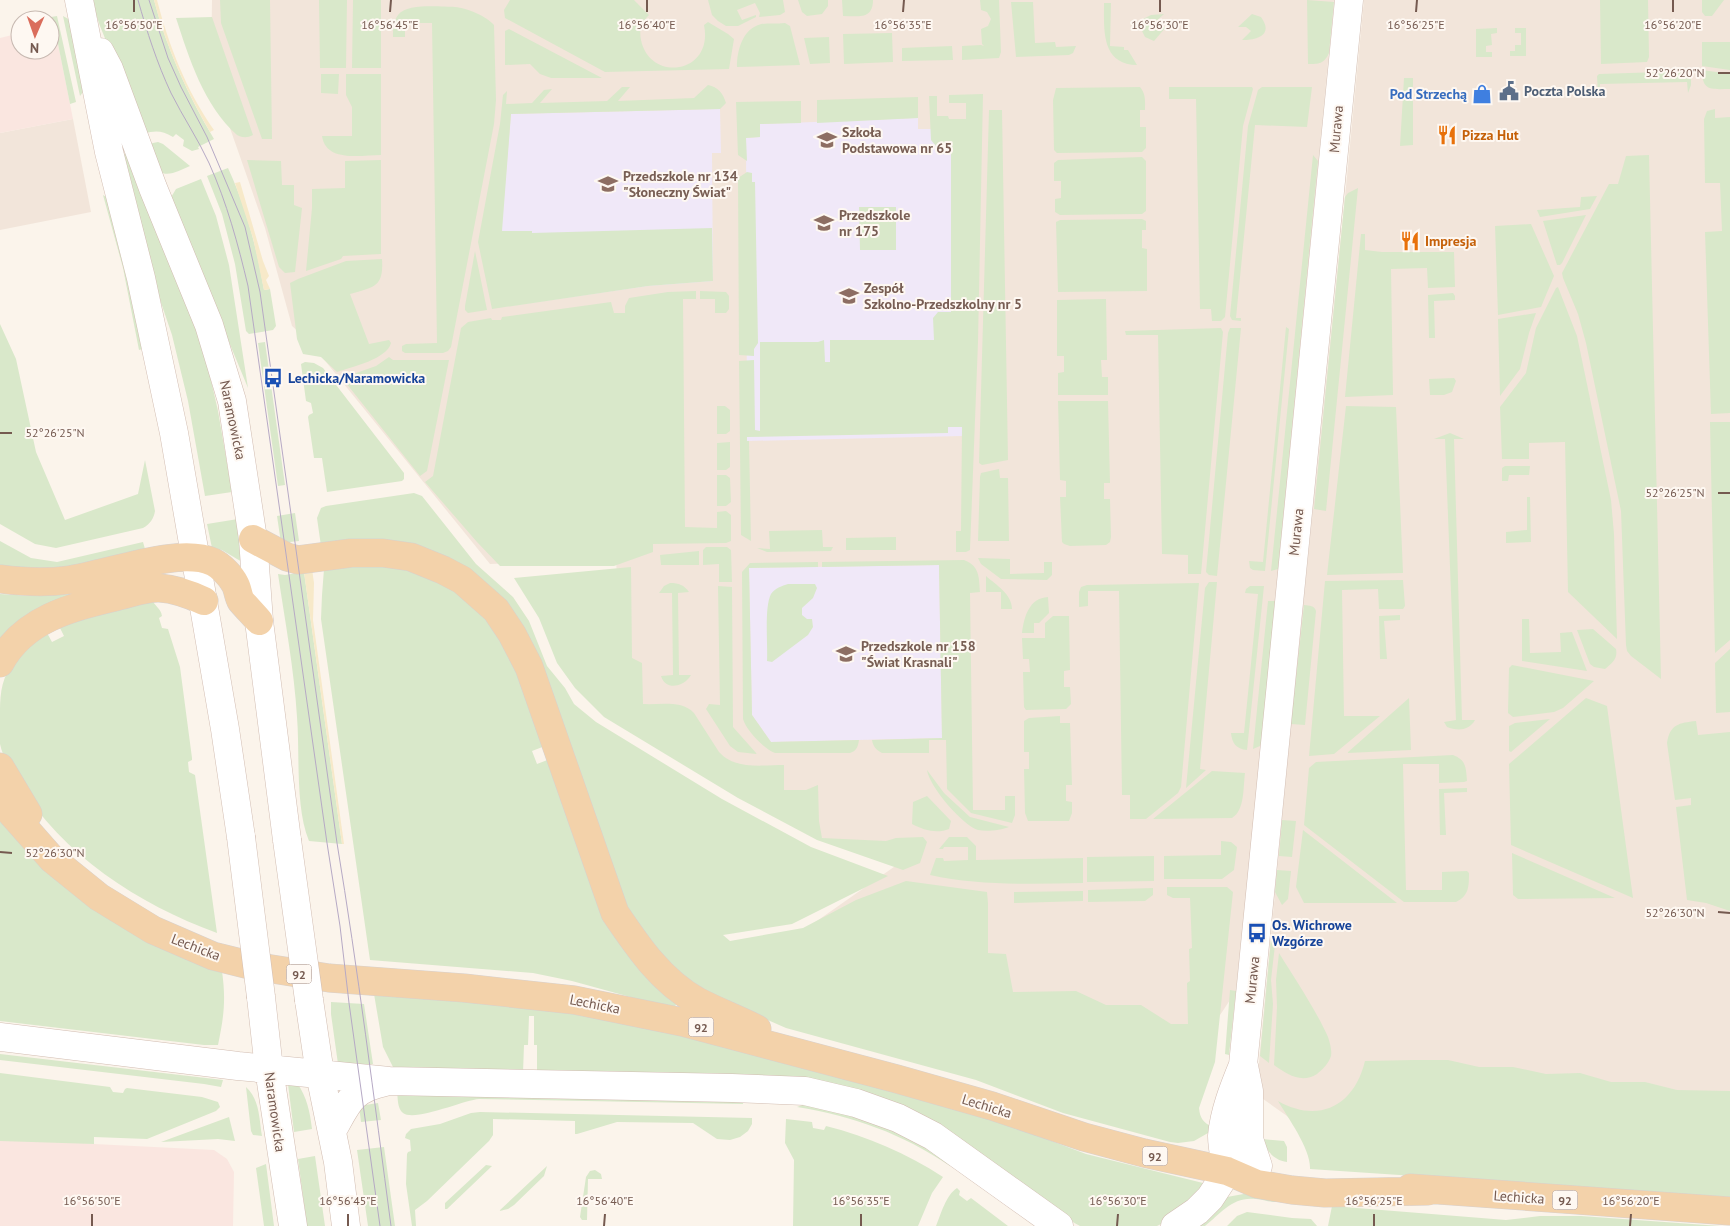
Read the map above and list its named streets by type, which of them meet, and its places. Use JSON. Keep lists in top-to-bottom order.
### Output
{
  "streets": {
    "main road": ["Lechicka", "92"],
    "street": ["Murawa", "Naramowicka"]
  },
  "crossings": [
    ["Murawa", "Lechicka"]
  ],
  "places": {
    "public building": ["Poczta Polska"],
    "shop": ["Pod Strzechą"],
    "restaurant": ["Pizza Hut", "Impresja"],
    "school or university": [
      "Szkoła Podstawowa nr 65",
      "Przedszkole nr 134 \"Słoneczny Świat\"",
      "Przedszkole nr 175",
      "Zespół Szkolno-Przedszkolny nr 5",
      "Przedszkole nr 158 \"Świat Krasnali\""
    ],
    "bus stop": ["Lechicka/Naramowicka", "Os. Wichrowe Wzgórze"]
  },
  "north": "bottom",
  "coordinates": [
    "16°56'50\"E",
    "16°56'45\"E",
    "16°56'40\"E",
    "16°56'35\"E",
    "16°56'30\"E",
    "16°56'25\"E",
    "16°56'20\"E",
    "52°26'20\"N",
    "52°26'25\"N",
    "52°26'30\"N"
  ]
}
